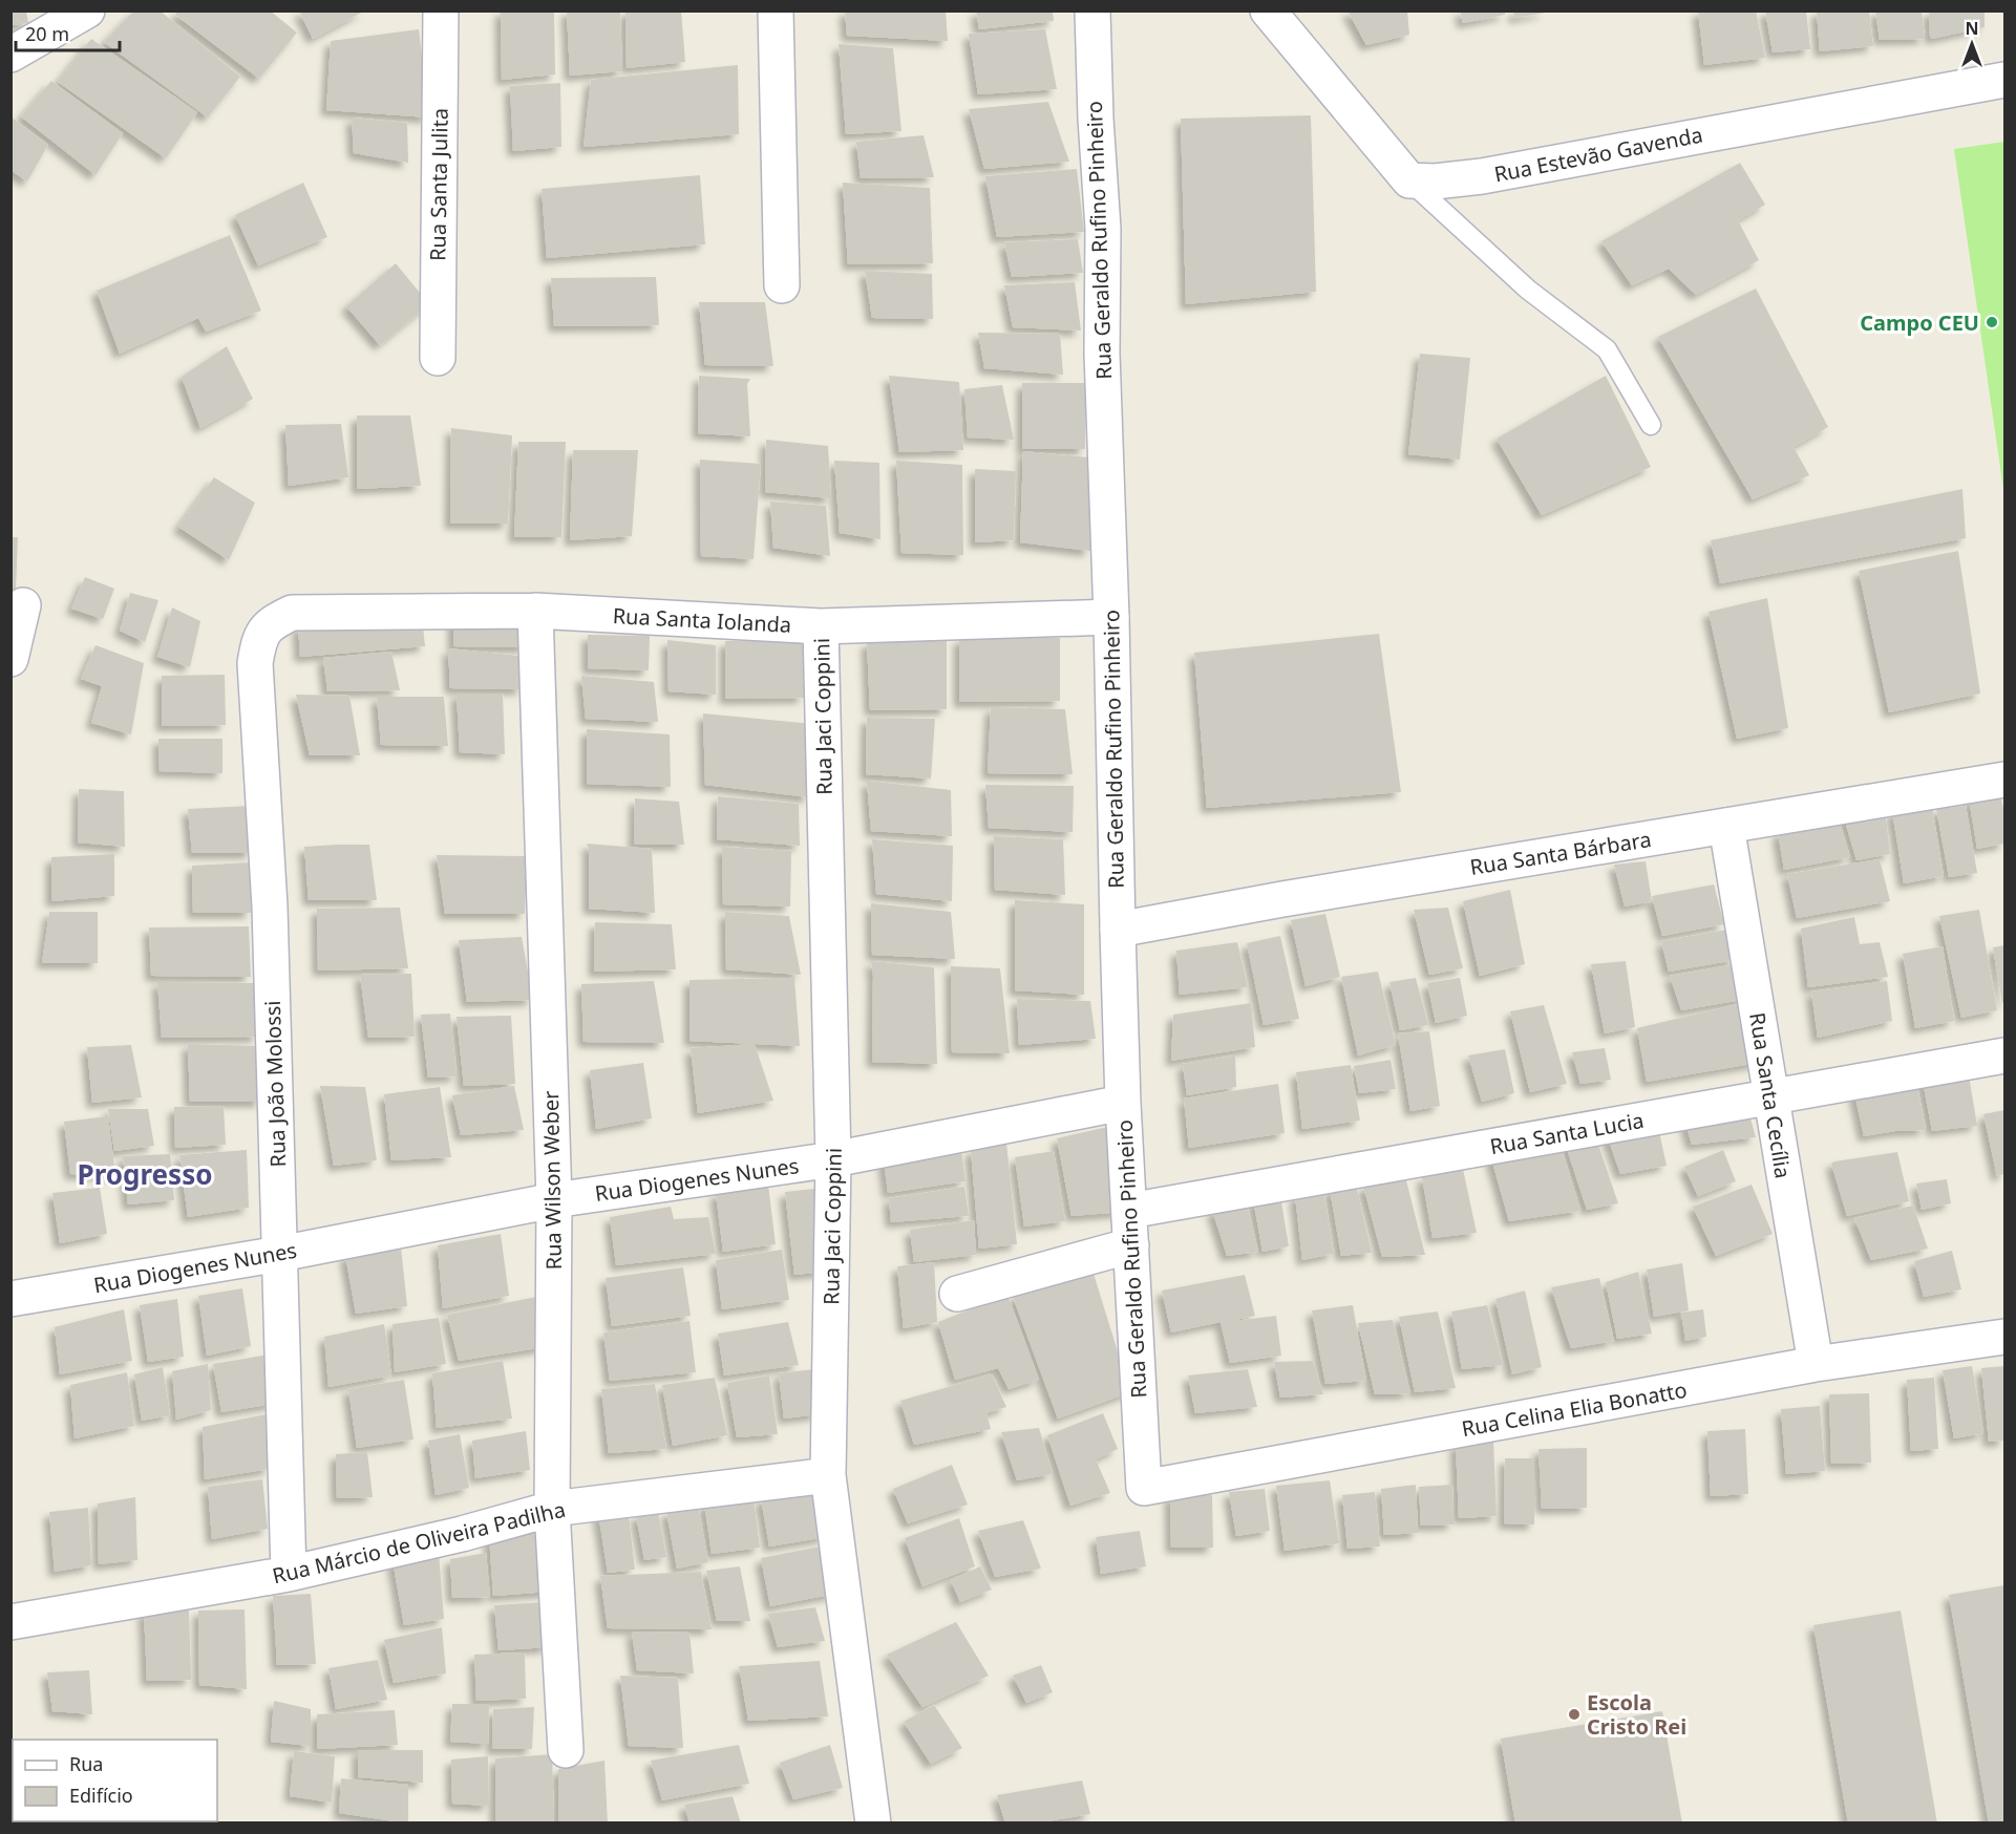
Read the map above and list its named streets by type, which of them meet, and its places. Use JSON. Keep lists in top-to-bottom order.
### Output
{
  "streets": {
    "street": [
      "Rua Estevão Gavenda",
      "Rua Santa Julita",
      "Rua Geraldo Rufino Pinheiro",
      "Rua Santa Iolanda",
      "Rua Jaci Coppini",
      "Rua Santa Bárbara",
      "Rua João Molossi",
      "Rua Santa Cecília",
      "Rua Santa Lucia",
      "Rua Diogenes Nunes",
      "Rua Wilson Weber",
      "Rua Celina Elia Bonatto",
      "Rua Márcio de Oliveira Padilha"
    ]
  },
  "crossings": [
    ["Rua Geraldo Rufino Pinheiro", "Rua Santa Iolanda"],
    ["Rua Geraldo Rufino Pinheiro", "Rua Santa Bárbara"],
    ["Rua Geraldo Rufino Pinheiro", "Rua Santa Lucia"],
    ["Rua Geraldo Rufino Pinheiro", "Rua Diogenes Nunes"],
    ["Rua Geraldo Rufino Pinheiro", "Rua Celina Elia Bonatto"],
    ["Rua Santa Iolanda", "Rua Jaci Coppini"],
    ["Rua Santa Iolanda", "Rua João Molossi"],
    ["Rua Santa Iolanda", "Rua Wilson Weber"],
    ["Rua Jaci Coppini", "Rua Diogenes Nunes"],
    ["Rua Jaci Coppini", "Rua Márcio de Oliveira Padilha"],
    ["Rua Santa Bárbara", "Rua Santa Cecília"],
    ["Rua João Molossi", "Rua Diogenes Nunes"],
    ["Rua João Molossi", "Rua Márcio de Oliveira Padilha"],
    ["Rua Santa Cecília", "Rua Santa Lucia"],
    ["Rua Santa Cecília", "Rua Celina Elia Bonatto"],
    ["Rua Diogenes Nunes", "Rua Wilson Weber"],
    ["Rua Wilson Weber", "Rua Márcio de Oliveira Padilha"]
  ],
  "districts": ["Progresso"],
  "places": ["Campo CEU", "Escola Cristo Rei"],
  "legend": ["Rua", "Edifício"],
  "scale_bar": "20 m",
  "north": "top"
}
